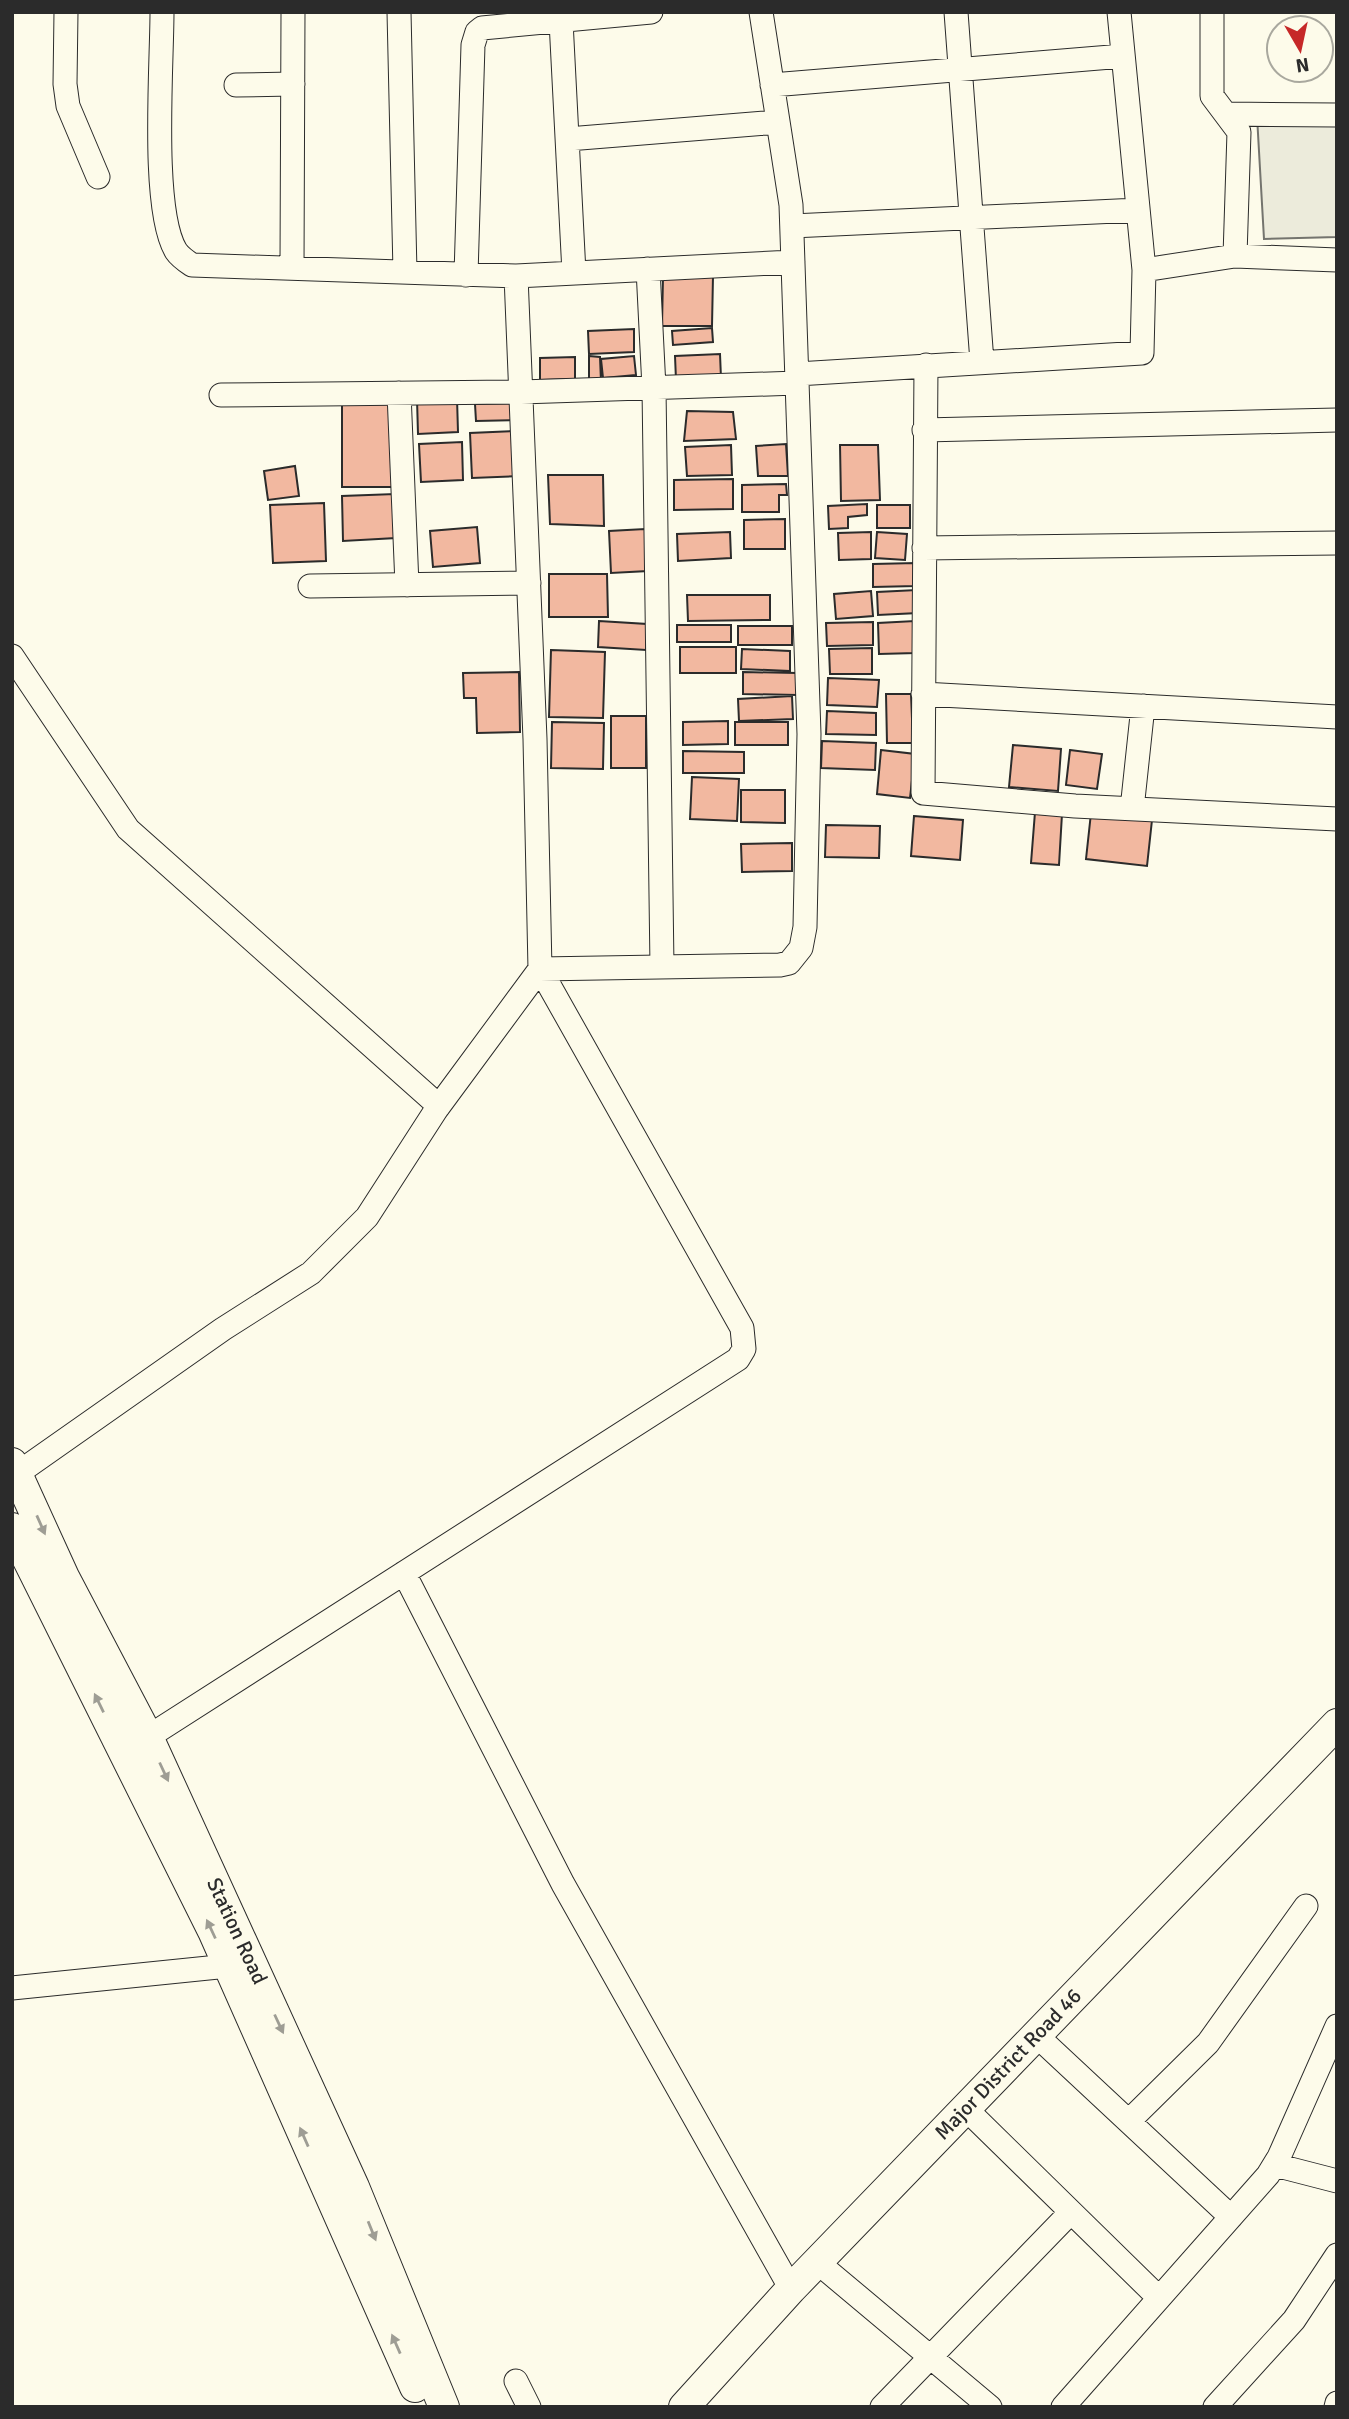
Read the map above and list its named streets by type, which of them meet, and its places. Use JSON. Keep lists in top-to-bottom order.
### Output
{
  "streets": {
    "main road": ["Station Road", "Major District Road 46"]
  },
  "north": "bottom"
}
